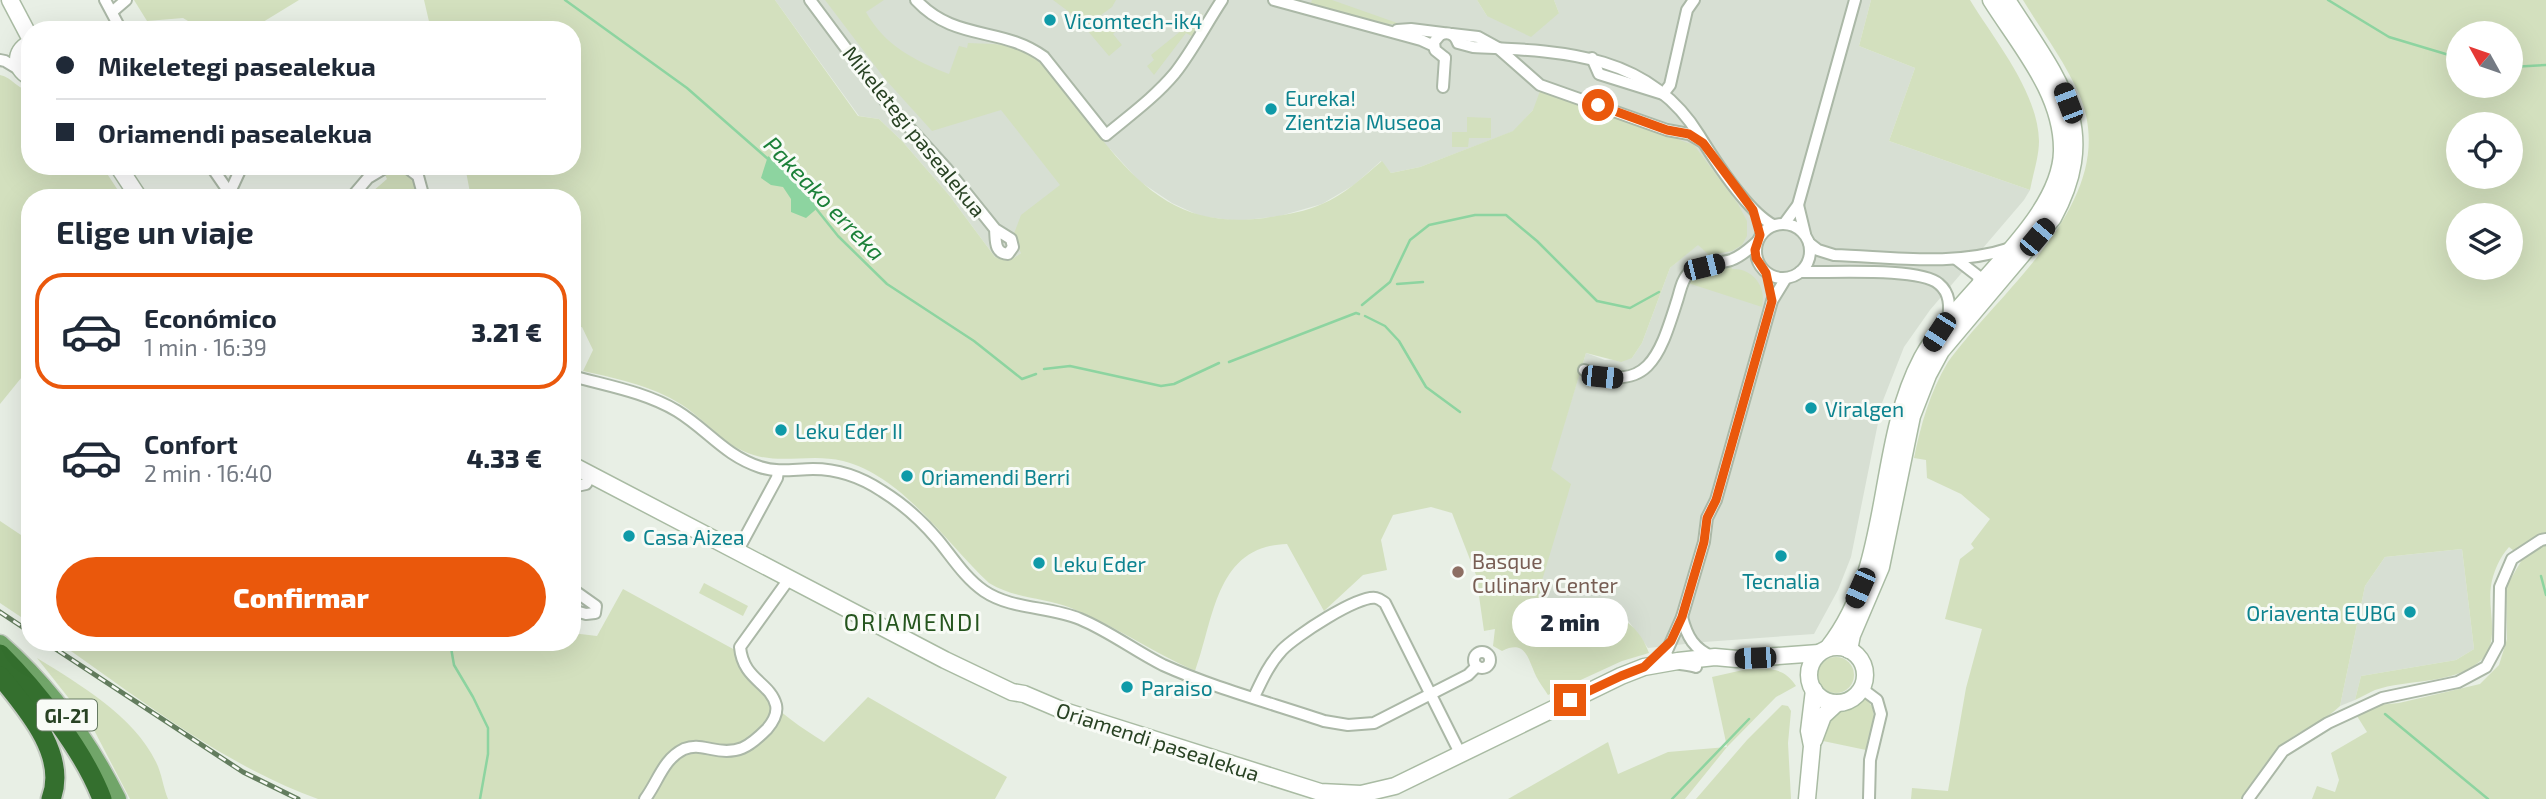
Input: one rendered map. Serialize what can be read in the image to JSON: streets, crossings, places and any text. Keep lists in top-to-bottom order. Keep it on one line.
{"streets":{"main road":["GI-21"],"street":["Mikeletegi pasealekua","Oriamendi pasealekua"]},"districts":["ORIAMENDI"],"water":["Pakeako erreka"],"places":["Vicomtech-ik4","Eureka! Zientzia Museoa","Viralgen","Leku Eder II","Oriamendi Berri","Casa Aizea","Tecnalia","Leku Eder","Basque Culinary Center","Oriaventa EUBG","Paraiso"],"north":"top left","page":{"banner":["Mikeletegi pasealekua","Oriamendi pasealekua"],"heading":"Elige un viaje","list":[{"name":"Económico","note":"1 min · 16:39","value":"3.21 €"},{"name":"Confort","note":"2 min · 16:40","value":"4.33 €"}],"buttons":"Confirmar","bubble":"2 min"}}
